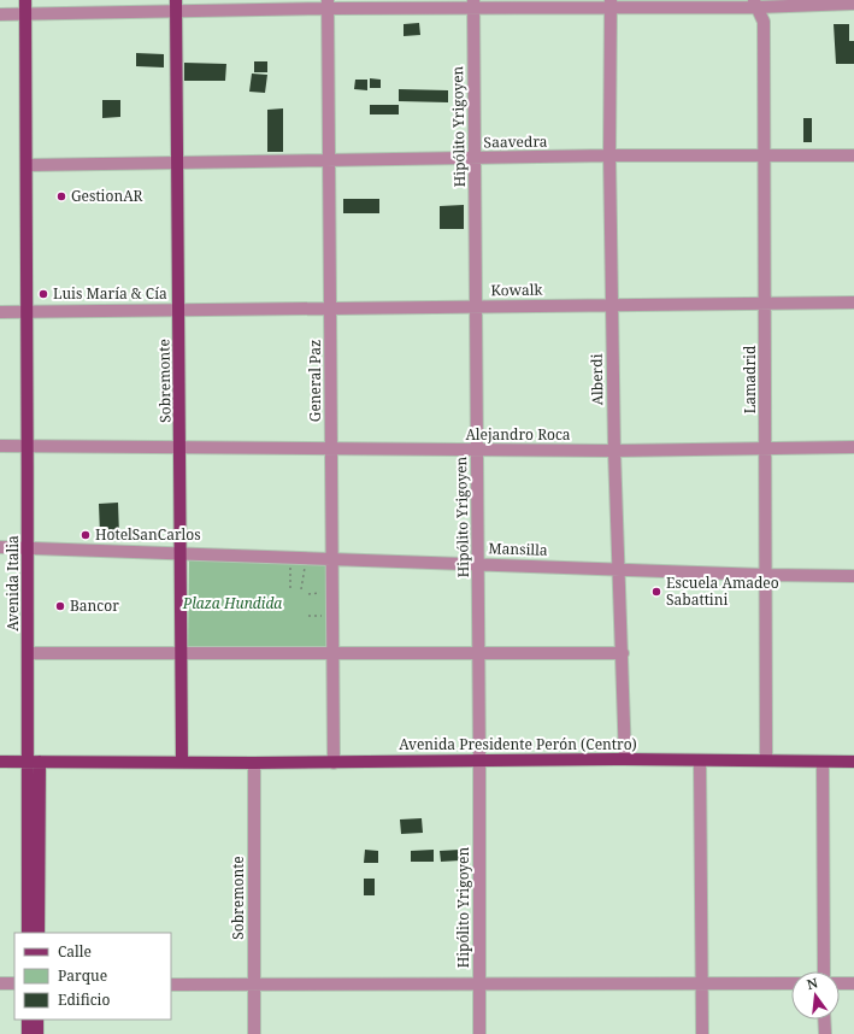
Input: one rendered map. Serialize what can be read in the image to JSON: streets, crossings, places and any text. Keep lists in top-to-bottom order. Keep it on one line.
{"streets":{"main road":["Sobremonte","Avenida Italia","Avenida Presidente Perón (Centro)"],"street":["Hipólito Yrigoyen","Saavedra","Kowalk","Alberdi","Lamadrid","General Paz","Alejandro Roca","Mansilla"]},"crossings":[["Hipólito Yrigoyen","Saavedra"],["Hipólito Yrigoyen","Kowalk"],["Hipólito Yrigoyen","Alejandro Roca"],["Hipólito Yrigoyen","Mansilla"],["Hipólito Yrigoyen","Avenida Presidente Perón (Centro)"],["Saavedra","Alberdi"],["Saavedra","Lamadrid"],["Saavedra","Sobremonte"],["Saavedra","General Paz"],["Saavedra","Avenida Italia"],["Kowalk","Alberdi"],["Kowalk","Lamadrid"],["Kowalk","Sobremonte"],["Kowalk","General Paz"],["Kowalk","Avenida Italia"],["Alberdi","Alejandro Roca"],["Alberdi","Mansilla"],["Alberdi","Avenida Presidente Perón (Centro)"],["Lamadrid","Alejandro Roca"],["Lamadrid","Mansilla"],["Lamadrid","Avenida Presidente Perón (Centro)"],["Sobremonte","Alejandro Roca"],["Sobremonte","Mansilla"],["Sobremonte","Avenida Presidente Perón (Centro)"],["General Paz","Alejandro Roca"],["General Paz","Mansilla"],["General Paz","Avenida Presidente Perón (Centro)"],["Alejandro Roca","Avenida Italia"],["Mansilla","Avenida Italia"],["Avenida Italia","Avenida Presidente Perón (Centro)"]],"parks":["Plaza Hundida"],"places":["GestionAR","Luis María & Cía","HotelSanCarlos","Escuela Amadeo Sabattini","Bancor"],"legend":["Calle","Parque","Edificio"],"north":"top"}
